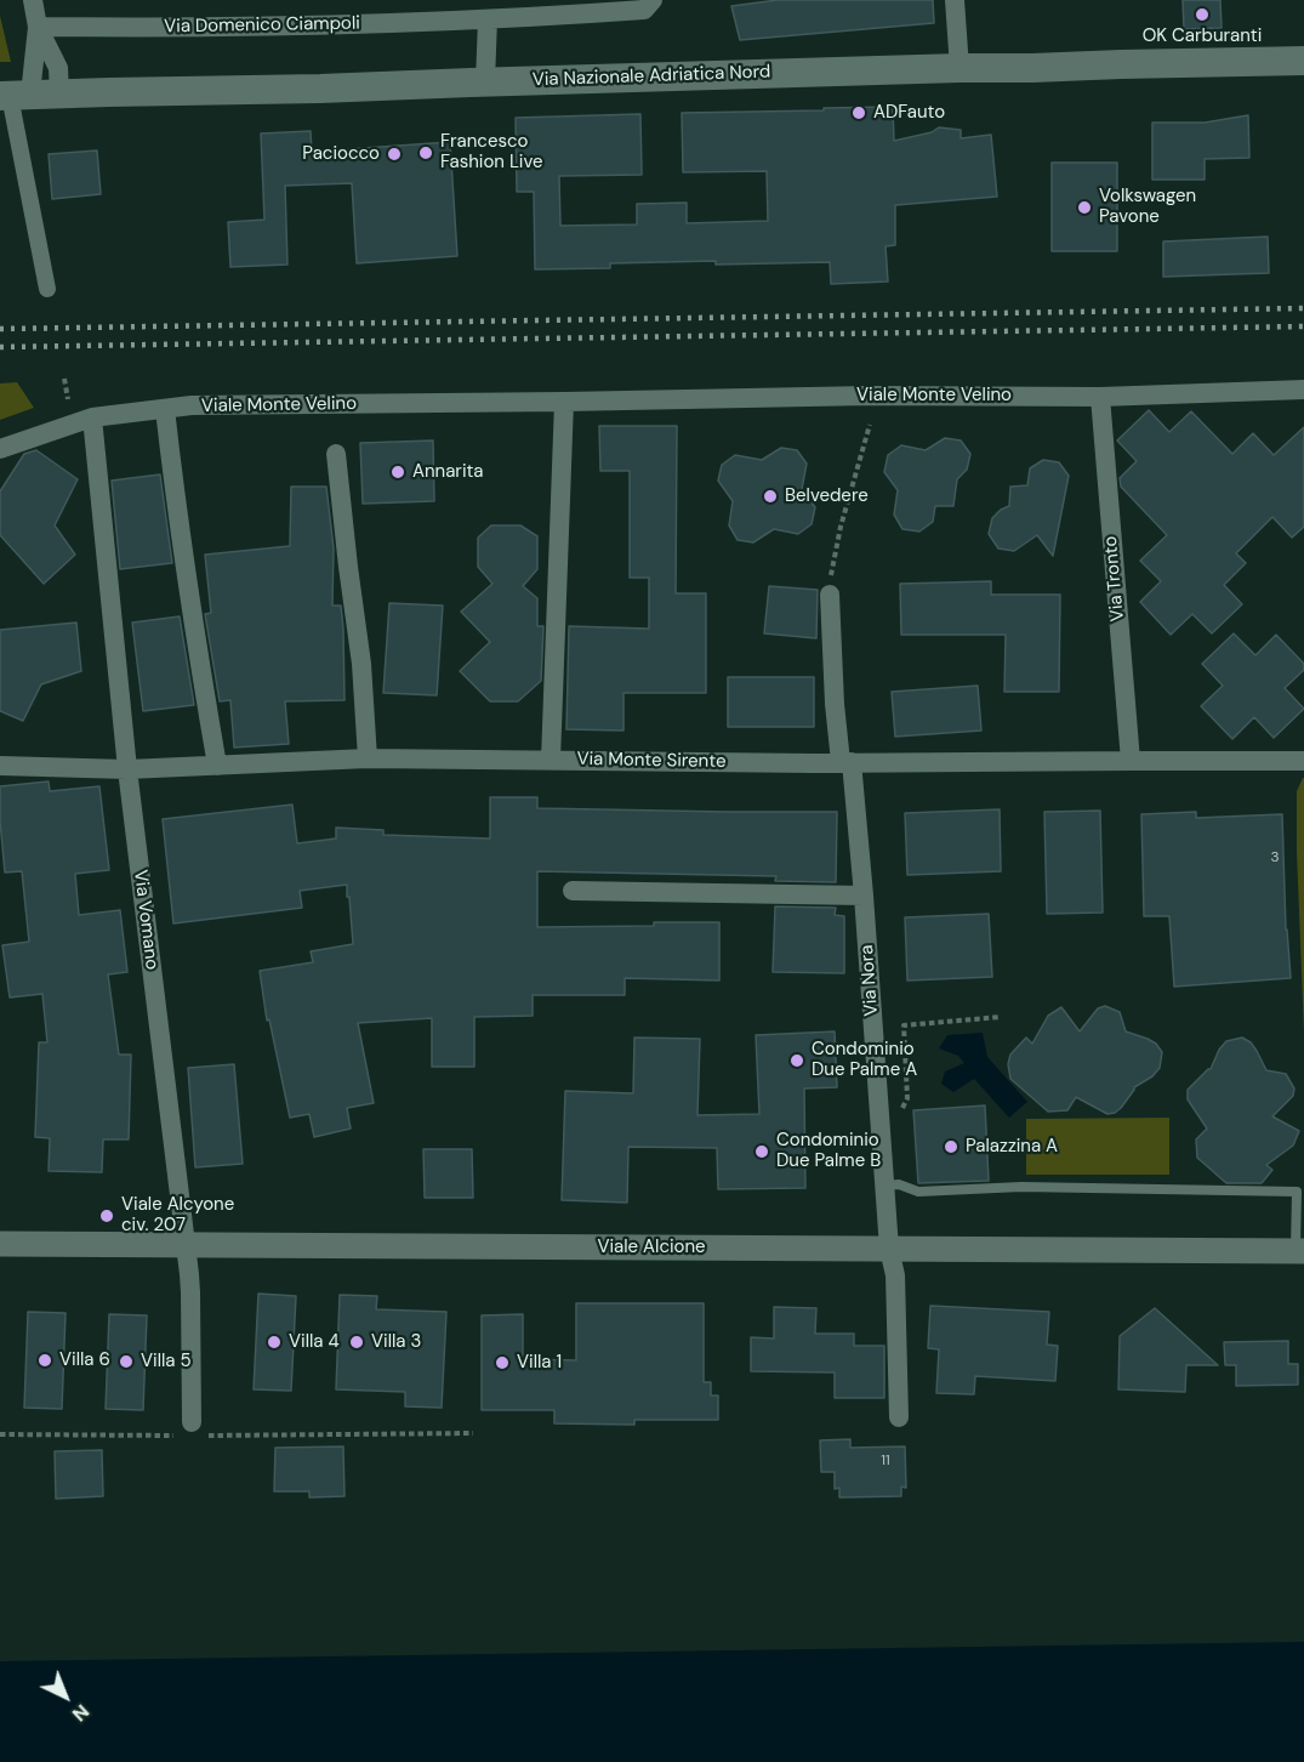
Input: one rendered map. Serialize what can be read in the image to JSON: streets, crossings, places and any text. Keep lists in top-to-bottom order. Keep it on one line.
{"streets":{"main road":["Via Nazionale Adriatica Nord"],"street":["Via Domenico Ciampoli","Viale Monte Velino","Via Tronto","Via Monte Sirente","Via Vomano","Via Nora","Viale Alcione"]},"crossings":[["Viale Monte Velino","Via Tronto"],["Viale Monte Velino","Via Vomano"],["Via Tronto","Via Monte Sirente"],["Via Monte Sirente","Via Vomano"],["Via Monte Sirente","Via Nora"],["Via Vomano","Viale Alcione"],["Via Nora","Viale Alcione"]],"places":["OK Carburanti","ADFauto","Francesco Fashion Live","Paciocco","Volkswagen Pavone","Annarita","Belvedere","Condominio Due Palme A","Palazzina A","Condominio Due Palme B","Viale Alcyone civ. 207","Villa 4","Villa 3","Villa 6","Villa 5","Villa 1"],"house_numbers":["3","11"],"north":"bottom right"}
